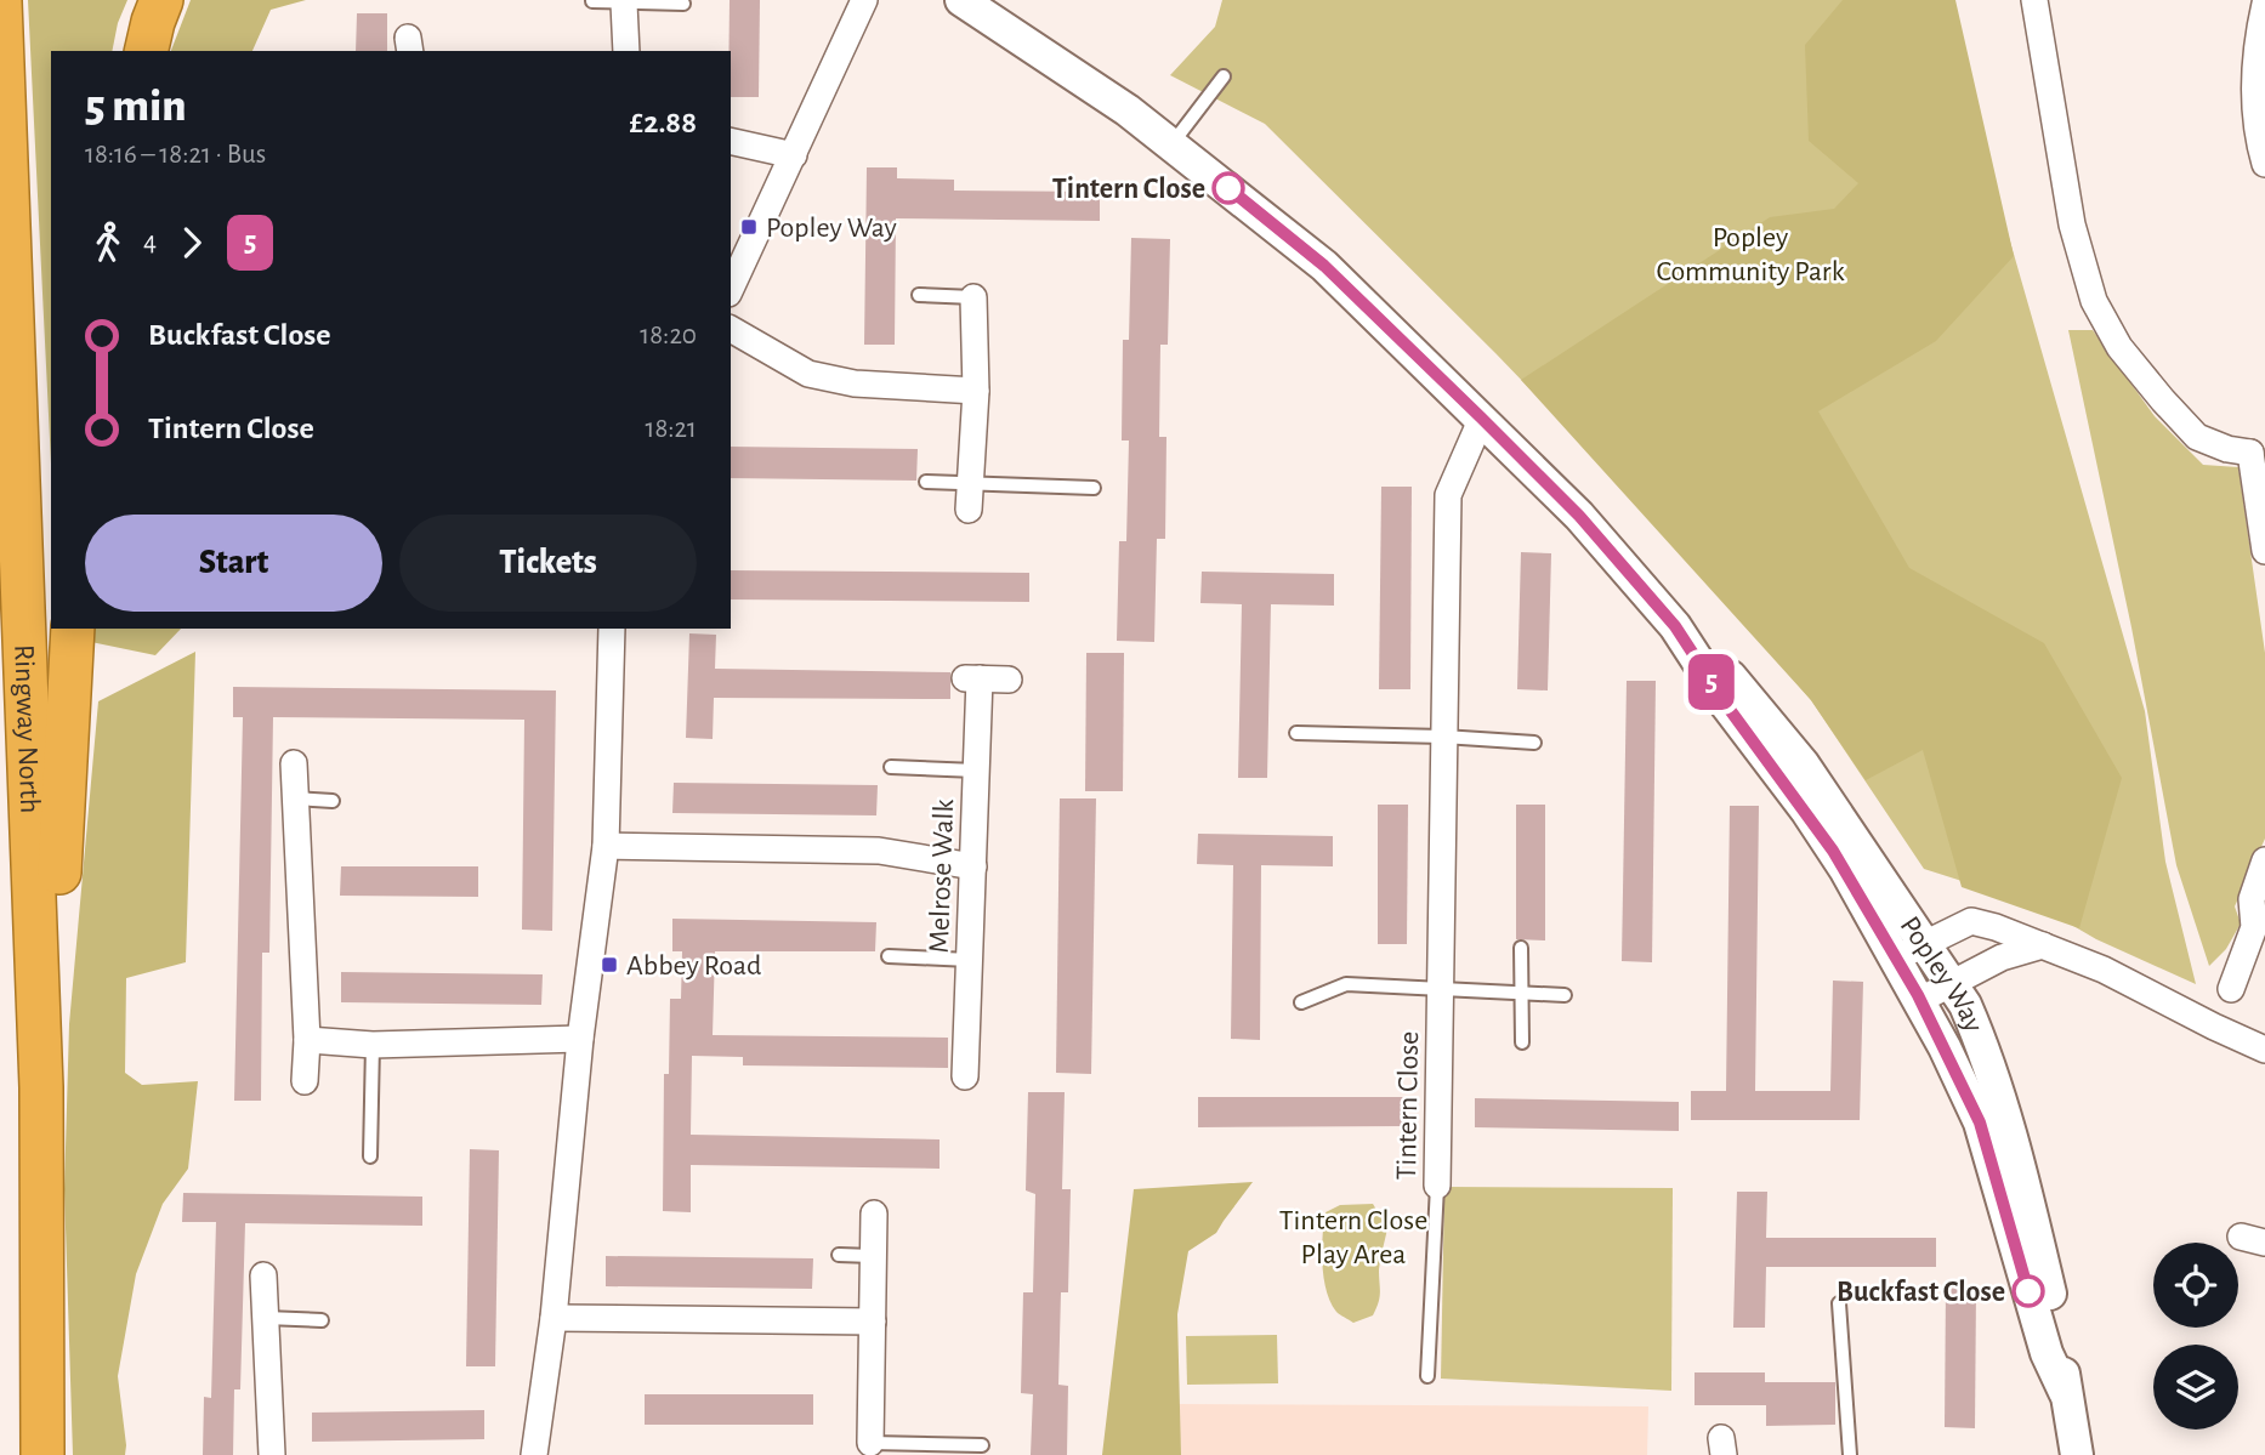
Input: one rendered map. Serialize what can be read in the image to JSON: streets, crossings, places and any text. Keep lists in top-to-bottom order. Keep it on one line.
{"streets":{"highway":["Ringway North"],"street":["Melrose Walk","Popley Way","Tintern Close"]},"crossings":[["Popley Way","Tintern Close"]],"parks":["Popley Community Park","Tintern Close Play Area"],"places":{"other":["Tintern Close","Buckfast Close"],"transit":["Popley Way","Abbey Road"]},"lines":["bus line 5"],"page":{"on_map":"5","heading":["5 min","18:16 – 18:21 · Bus","£2.88"],"legs":["4","5"],"list":[{"name":"Buckfast Close","value":"18:20"},{"name":"Tintern Close","value":"18:21"}],"buttons":["Start","Tickets"]}}
